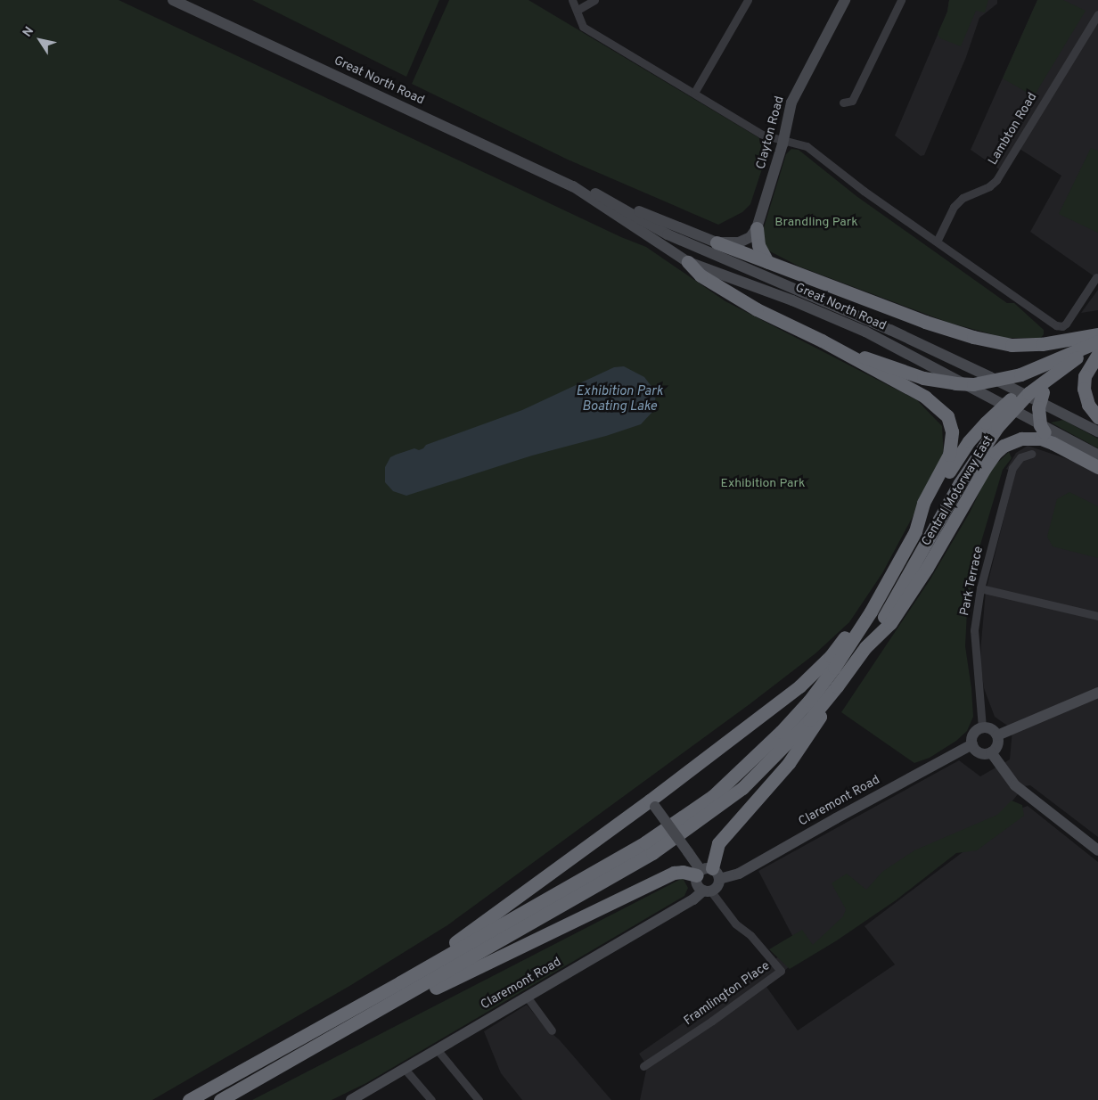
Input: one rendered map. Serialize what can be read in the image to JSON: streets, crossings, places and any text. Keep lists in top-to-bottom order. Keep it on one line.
{"streets":{"highway":["Central Motorway East"],"main road":["Great North Road","Clayton Road","Claremont Road"],"street":["Lambton Road","Park Terrace","Framlington Place"]},"crossings":[["Park Terrace","Claremont Road"],["Claremont Road","Framlington Place"]],"water":["Exhibition Park Boating Lake"],"parks":["Brandling Park","Exhibition Park"],"north":"top left"}
